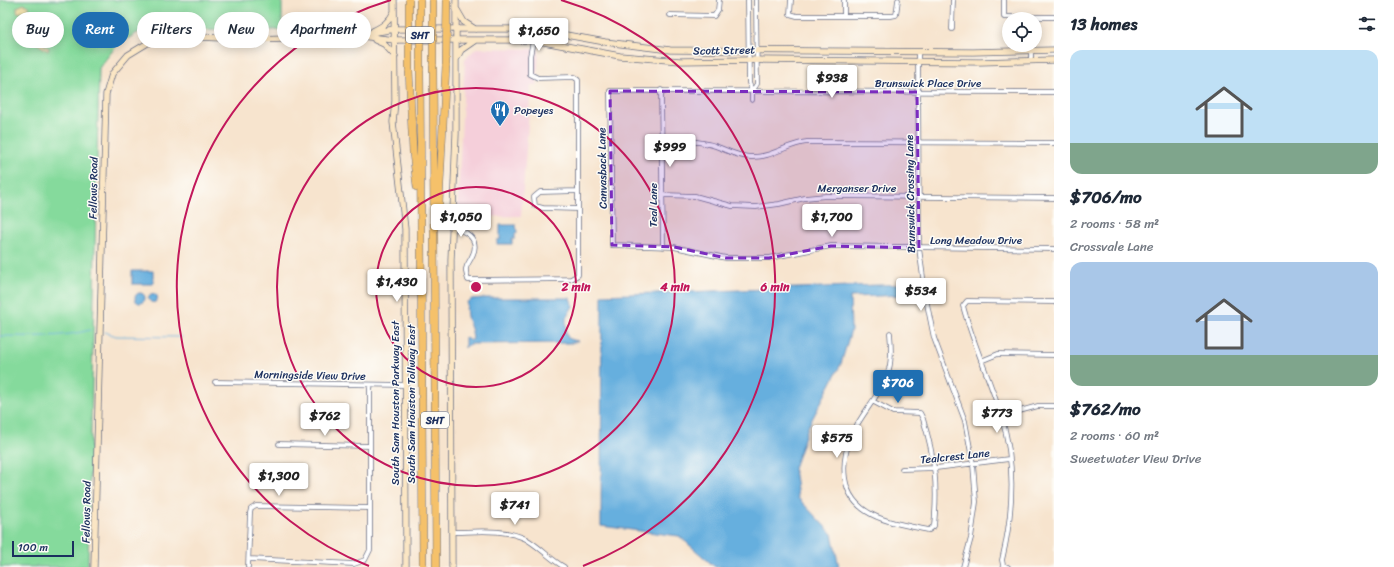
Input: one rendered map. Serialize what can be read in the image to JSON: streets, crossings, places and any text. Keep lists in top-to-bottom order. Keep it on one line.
{"streets":{"highway":["SHT","South Sam Houston Tollway East"],"main road":["Scott Street","Fellows Road","South Sam Houston Parkway East"],"street":["Brunswick Place Drive","Canvasback Lane","Merganser Drive","Brunswick Crossing Lane","Teal Lane","Long Meadow Drive","Morningside View Drive","Tealcrest Lane"]},"crossings":[["Scott Street","Fellows Road"],["Scott Street","Brunswick Crossing Lane"],["Scott Street","South Sam Houston Parkway East"],["Brunswick Place Drive","Canvasback Lane"],["Brunswick Place Drive","Brunswick Crossing Lane"],["Brunswick Place Drive","Teal Lane"],["Canvasback Lane","Long Meadow Drive"],["Fellows Road","South Sam Houston Parkway East"],["Merganser Drive","Brunswick Crossing Lane"],["Merganser Drive","Teal Lane"],["Brunswick Crossing Lane","Long Meadow Drive"],["Brunswick Crossing Lane","Tealcrest Lane"],["Teal Lane","Long Meadow Drive"],["Morningside View Drive","South Sam Houston Parkway East"]],"places":{"restaurant":["Popeyes"]},"scale_bar":"100 m","page":{"heading":"13 homes","chip":["Buy","Rent","Filters","New","Apartment"],"price":["$1,650","$938","$999","$1,050","$1,700","$1,430","$534","$706","$773","$762","$575","$1,300","$741"],"list":[{"name":"$706/mo","note":"2 rooms · 58 m² · Crossvale Lane"},{"name":"$762/mo","note":"2 rooms · 60 m² · Sweetwater View Drive"}],"scale":"100 m"},"rings":["2 min","4 min","6 min"]}
